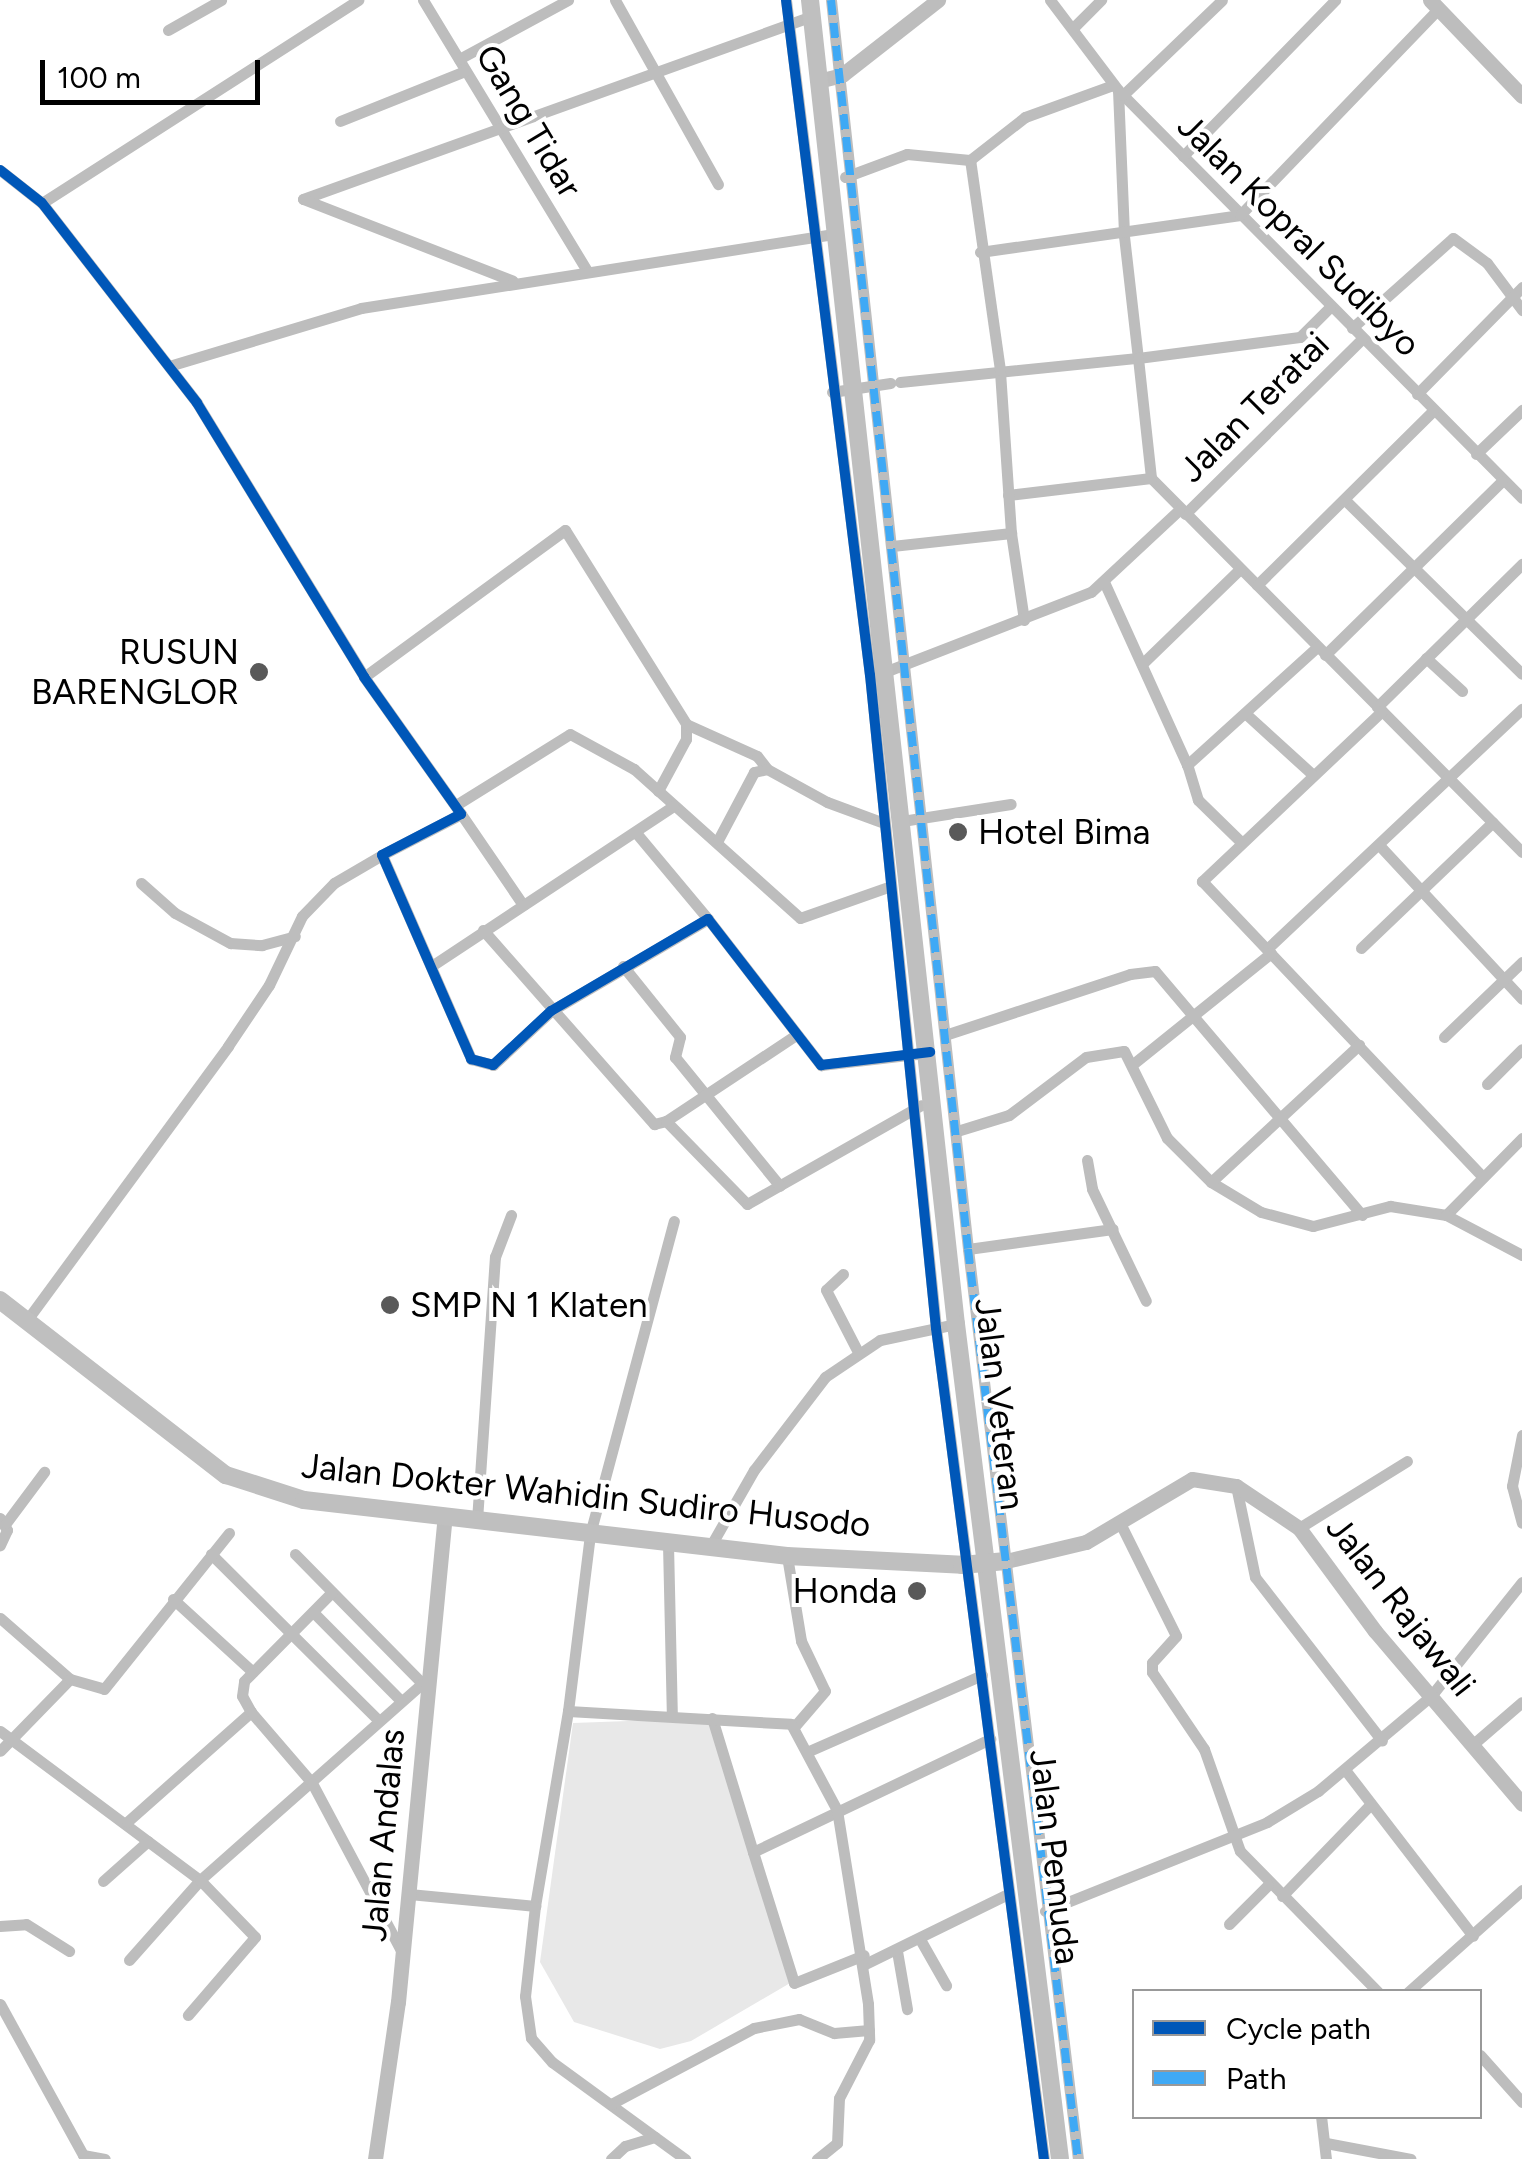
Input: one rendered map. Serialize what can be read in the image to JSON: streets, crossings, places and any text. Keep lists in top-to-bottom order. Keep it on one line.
{"streets":{"main road":["Jalan Veteran","Jalan Dokter Wahidin Sudiro Husodo","Jalan Pemuda"],"street":["Gang Tidar","Jalan Kopral Sudibyo","Jalan Teratai","Jalan Rajawali","Jalan Andalas"]},"crossings":[["Jalan Kopral Sudibyo","Jalan Teratai"],["Jalan Veteran","Jalan Dokter Wahidin Sudiro Husodo"],["Jalan Veteran","Jalan Rajawali"],["Jalan Veteran","Jalan Pemuda"],["Jalan Dokter Wahidin Sudiro Husodo","Jalan Rajawali"],["Jalan Dokter Wahidin Sudiro Husodo","Jalan Andalas"],["Jalan Dokter Wahidin Sudiro Husodo","Jalan Pemuda"],["Jalan Rajawali","Jalan Pemuda"]],"places":["RUSUN BARENGLOR","Hotel Bima","SMP N 1 Klaten","Honda"],"legend":["Cycle path","Path"],"scale_bar":"100 m"}
